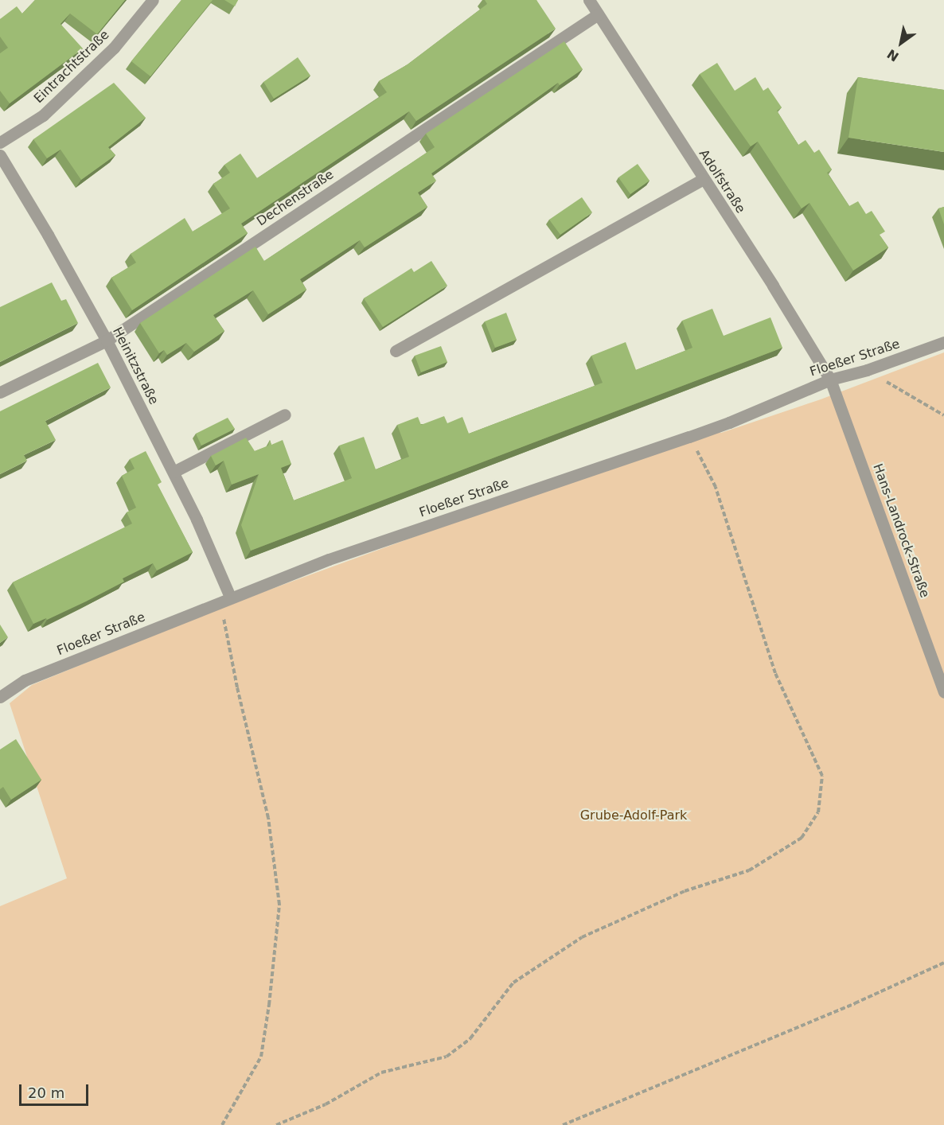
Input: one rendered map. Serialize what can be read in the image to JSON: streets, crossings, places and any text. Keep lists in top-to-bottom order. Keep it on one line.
{"streets":{"street":["Eintrachtstraße","Adolfstraße","Dechenstraße","Floeßer Straße","Heinitzstraße","Hans-Landrock-Straße"]},"crossings":[["Adolfstraße","Dechenstraße"],["Adolfstraße","Floeßer Straße"],["Adolfstraße","Hans-Landrock-Straße"],["Dechenstraße","Heinitzstraße"],["Floeßer Straße","Heinitzstraße"],["Floeßer Straße","Hans-Landrock-Straße"]],"parks":["Grube-Adolf-Park"],"scale_bar":"20 m","north":"bottom left"}
